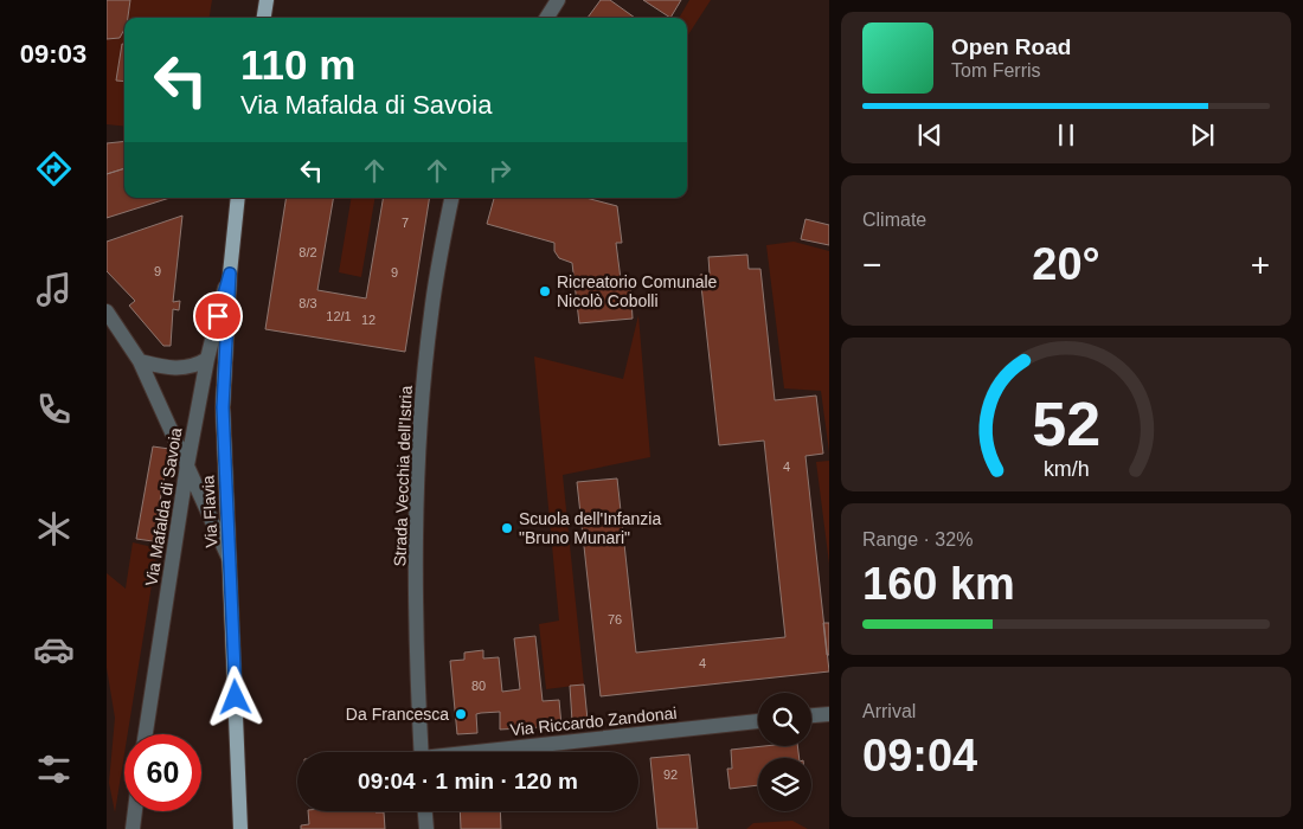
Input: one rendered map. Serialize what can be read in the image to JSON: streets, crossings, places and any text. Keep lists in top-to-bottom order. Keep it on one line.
{"streets":{"main road":["Via Flavia"],"street":["Strada Vecchia dell'Istria","Via Mafalda di Savoia","Via Riccardo Zandonai"]},"crossings":[["Via Mafalda di Savoia","Via Flavia"]],"places":["Ricreatorio Comunale Nicolò Cobolli","Scuola dell'Infanzia \"Bruno Munari\"","Da Francesca"],"house_numbers":["7","8/2","9","9","8/3","12/1","12","4","76","4","80","92"],"page":{"tabs":"09:03","turn":["110 m","Via Mafalda di Savoia"],"song":["Open Road","Tom Ferris"],"tile":["Climate",["Range · 32%","160 km"],["Arrival","09:04"]],"heat":["−","20°","+"],"limit":"60","trip":"09:04 · 1 min · 120 m","gauge":["52","km/h"]}}
